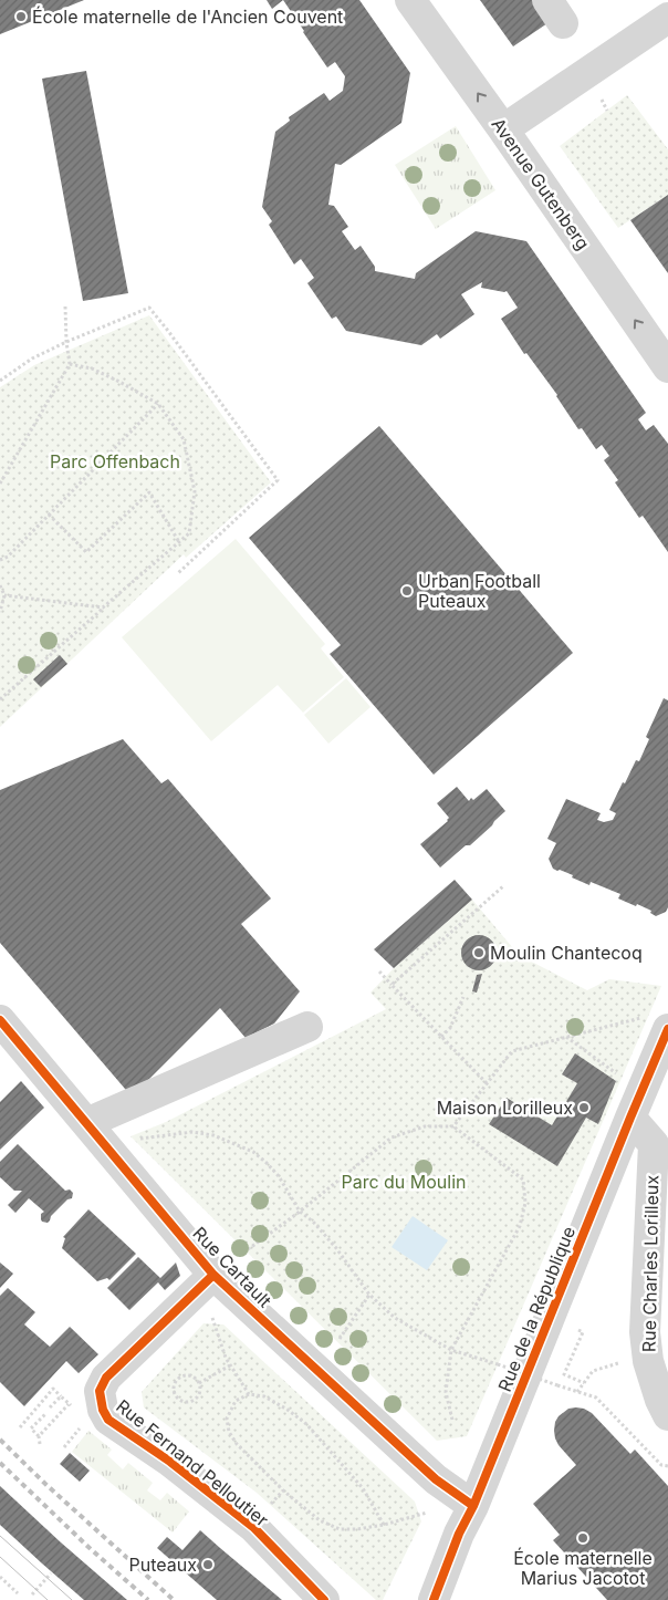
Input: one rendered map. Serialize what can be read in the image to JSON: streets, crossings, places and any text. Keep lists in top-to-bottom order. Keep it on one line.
{"streets":{"street":["Avenue Gutenberg","Rue Charles Lorilleux","Rue Cartault","Rue de la République","Rue Fernand Pelloutier"]},"crossings":[["Rue Charles Lorilleux","Rue de la République"],["Rue Cartault","Rue de la République"],["Rue Cartault","Rue Fernand Pelloutier"]],"one_way":["Avenue Gutenberg"],"parks":["Parc Offenbach","Parc du Moulin"],"places":["École maternelle de l'Ancien Couvent","Urban Football Puteaux","Moulin Chantecoq","Maison Lorilleux","École maternelle Marius Jacotot","Puteaux"]}
